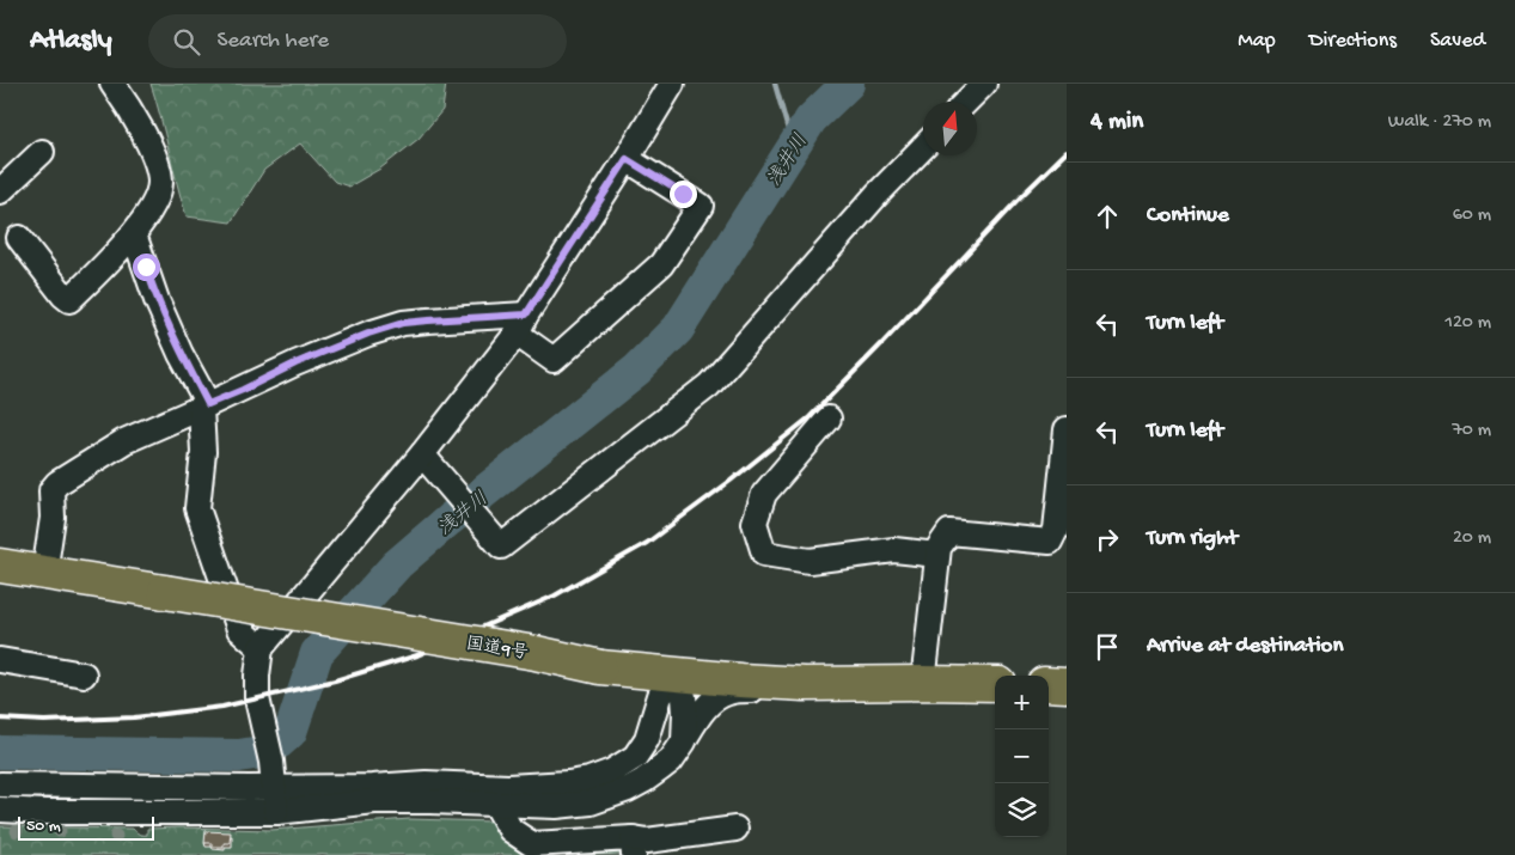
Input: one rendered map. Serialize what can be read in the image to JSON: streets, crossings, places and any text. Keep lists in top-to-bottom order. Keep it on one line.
{"streets":{"highway":["国道9号"]},"water":["浅井川"],"scale_bar":"50 m","north":"top","page":{"header":"Atlasly","search":"Search here","nav":["Map","Directions","Saved"],"heading":["4 min","Walk · 270 m"],"list":[["Continue","60 m"],["Turn left","120 m"],["Turn left","70 m"],["Turn right","20 m"],"Arrive at destination"],"map_buttons":["+","−"],"scale":"50 m"}}
